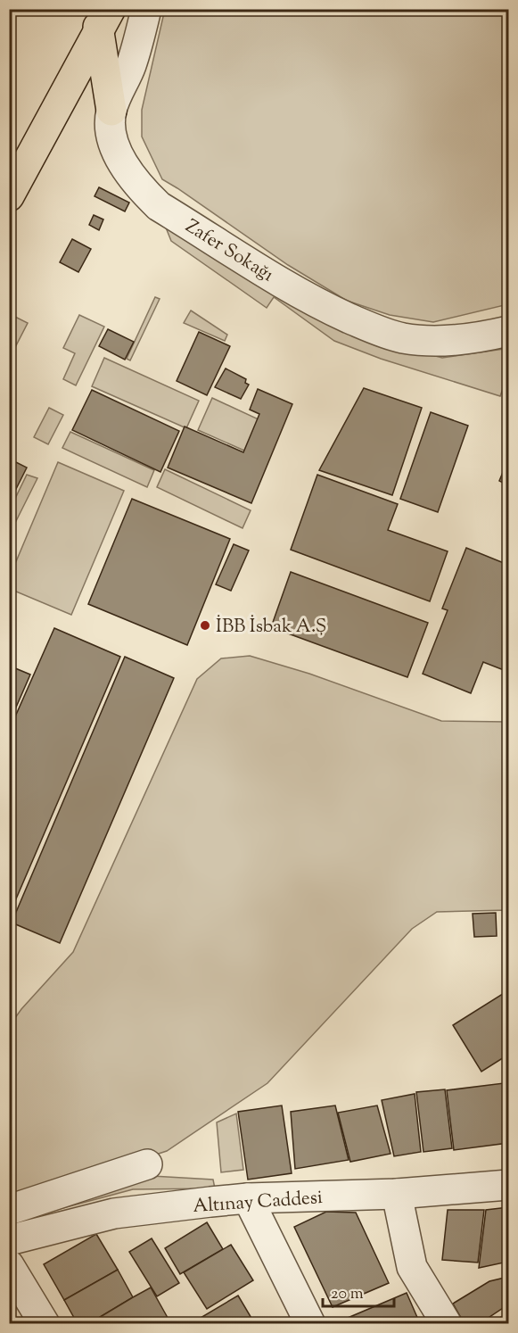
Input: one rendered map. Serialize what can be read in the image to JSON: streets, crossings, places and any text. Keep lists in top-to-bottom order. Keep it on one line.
{"streets":{"street":["Zafer Sokağı","Altınay Caddesi"]},"places":["İBB İsbak A.Ş"],"scale_bar":"20 m"}
